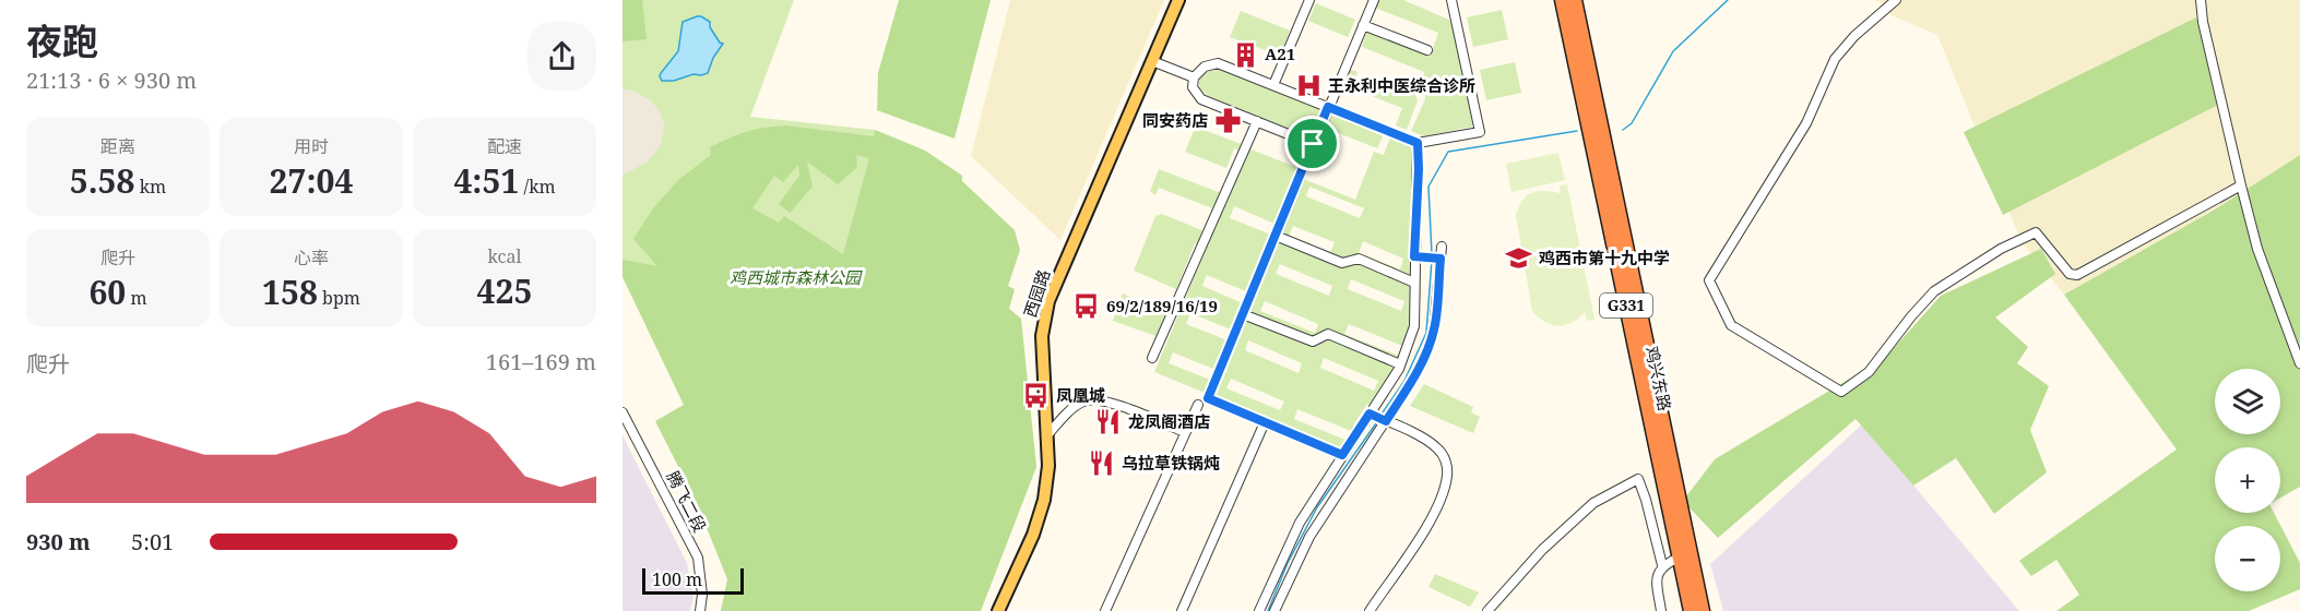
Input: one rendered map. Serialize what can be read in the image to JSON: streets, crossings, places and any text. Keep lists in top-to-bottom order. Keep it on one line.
{"streets":{"highway":["G331","鸡兴东路"],"main road":["西园路"],"street":["腾飞二段"]},"parks":["鸡西城市森林公园"],"places":{"building":["A21"],"hospital":["王永利中医综合诊所"],"pharmacy":["同安药店"],"school or university":["鸡西市第十九中学"],"bus stop":["69/2/189/16/19","凤凰城"],"restaurant":["龙凤阁酒店","乌拉草铁锅炖"]},"scale_bar":"100 m","page":{"heading":["夜跑","21:13 · 6 × 930 m"],"stats":[["距离","5.58 km"],["用时","27:04"],["配速","4:51 /km"],["爬升","60 m"],["心率","158 bpm"],["kcal","425"]],"chart":["爬升","161–169 m"],"map_buttons":["+","−"],"list":[{"name":"930 m","note":"5:01"}],"scale":"100 m"}}
